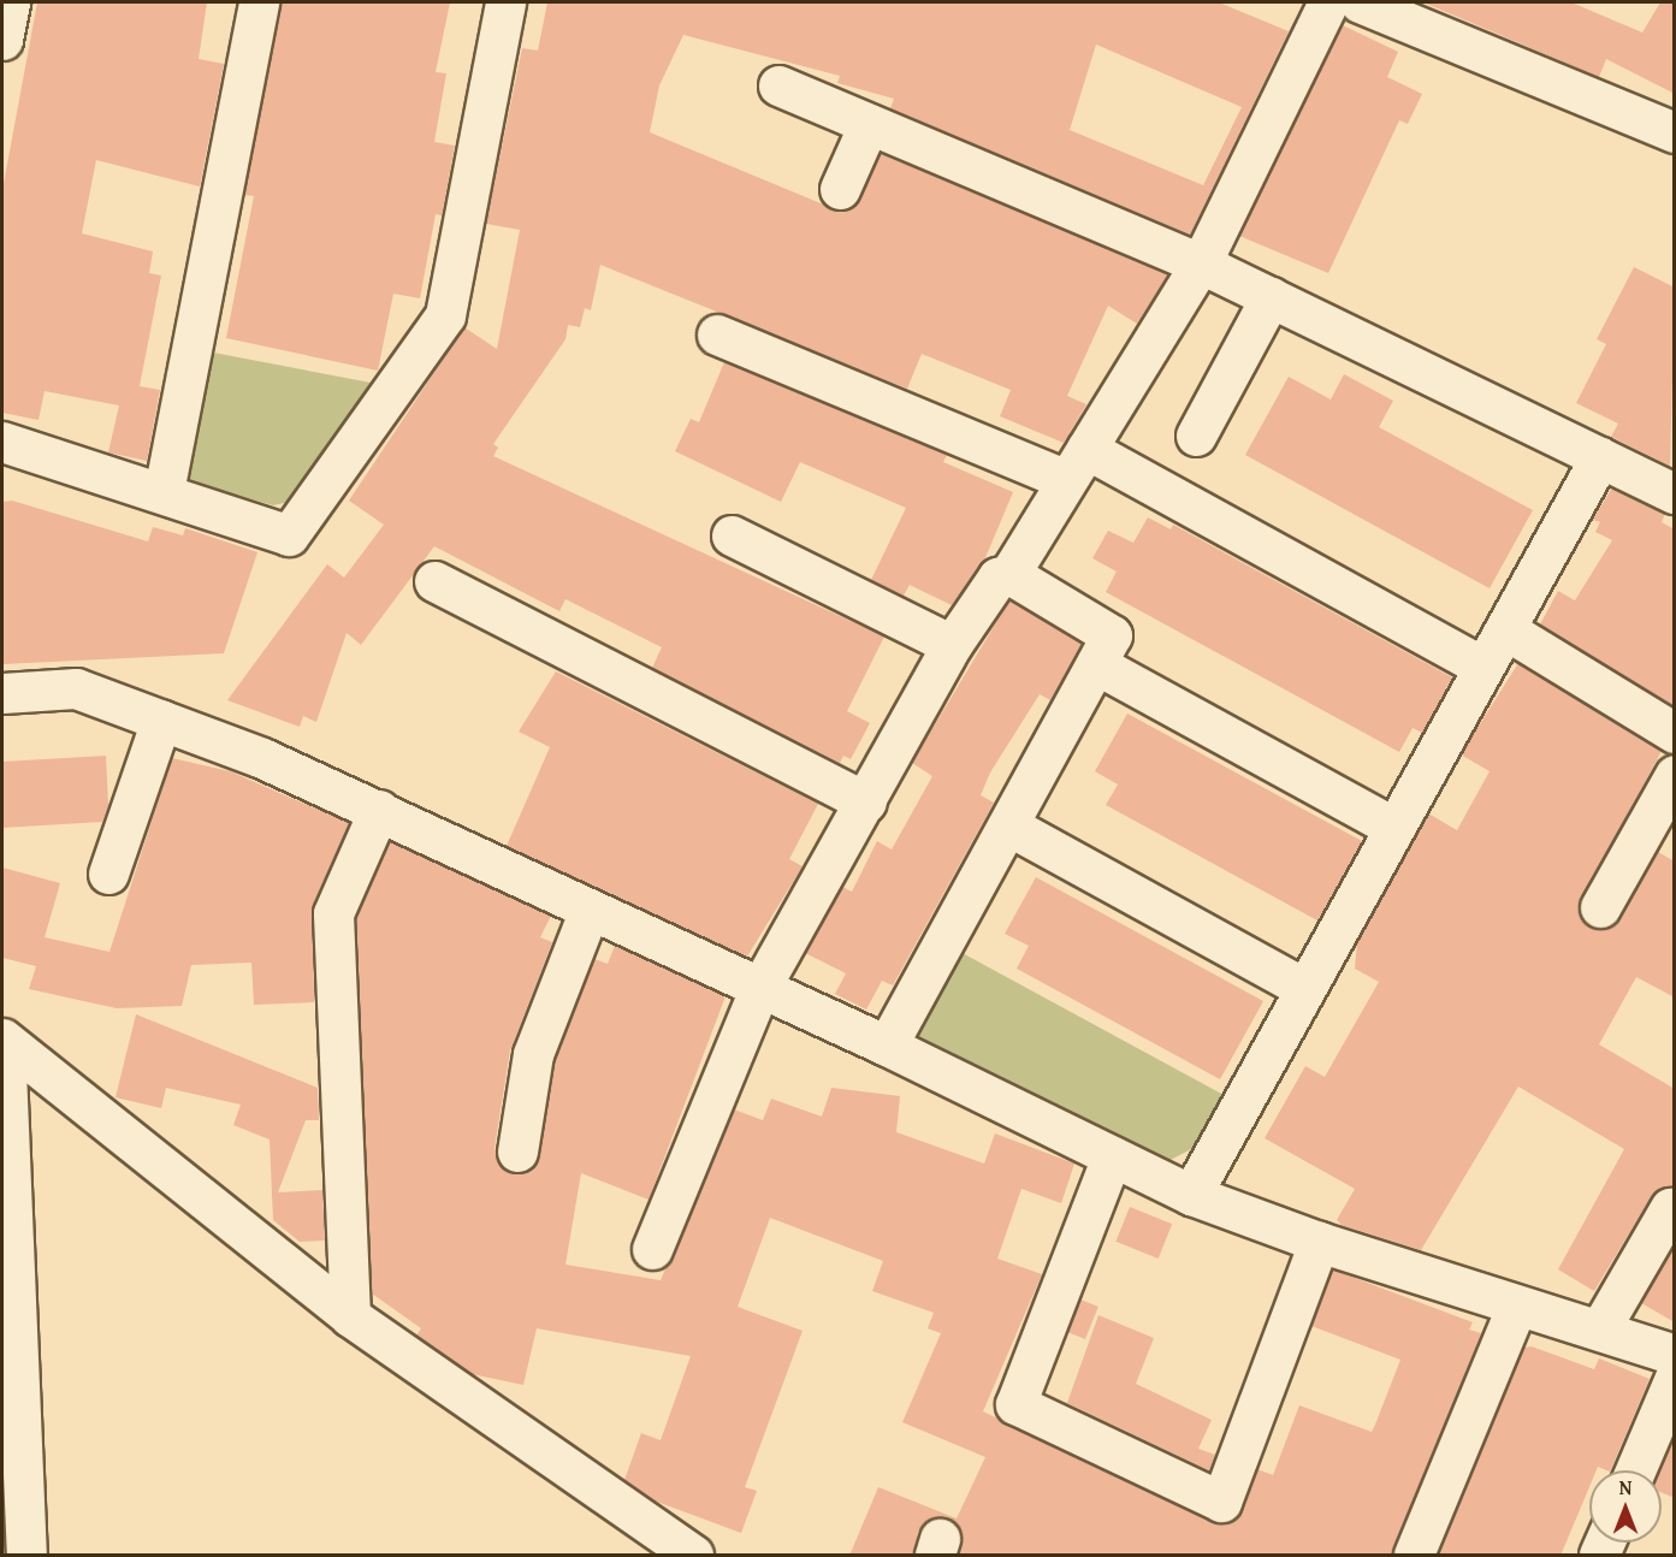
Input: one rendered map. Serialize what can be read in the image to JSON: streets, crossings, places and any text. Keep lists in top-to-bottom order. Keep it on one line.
{"north":"top"}
